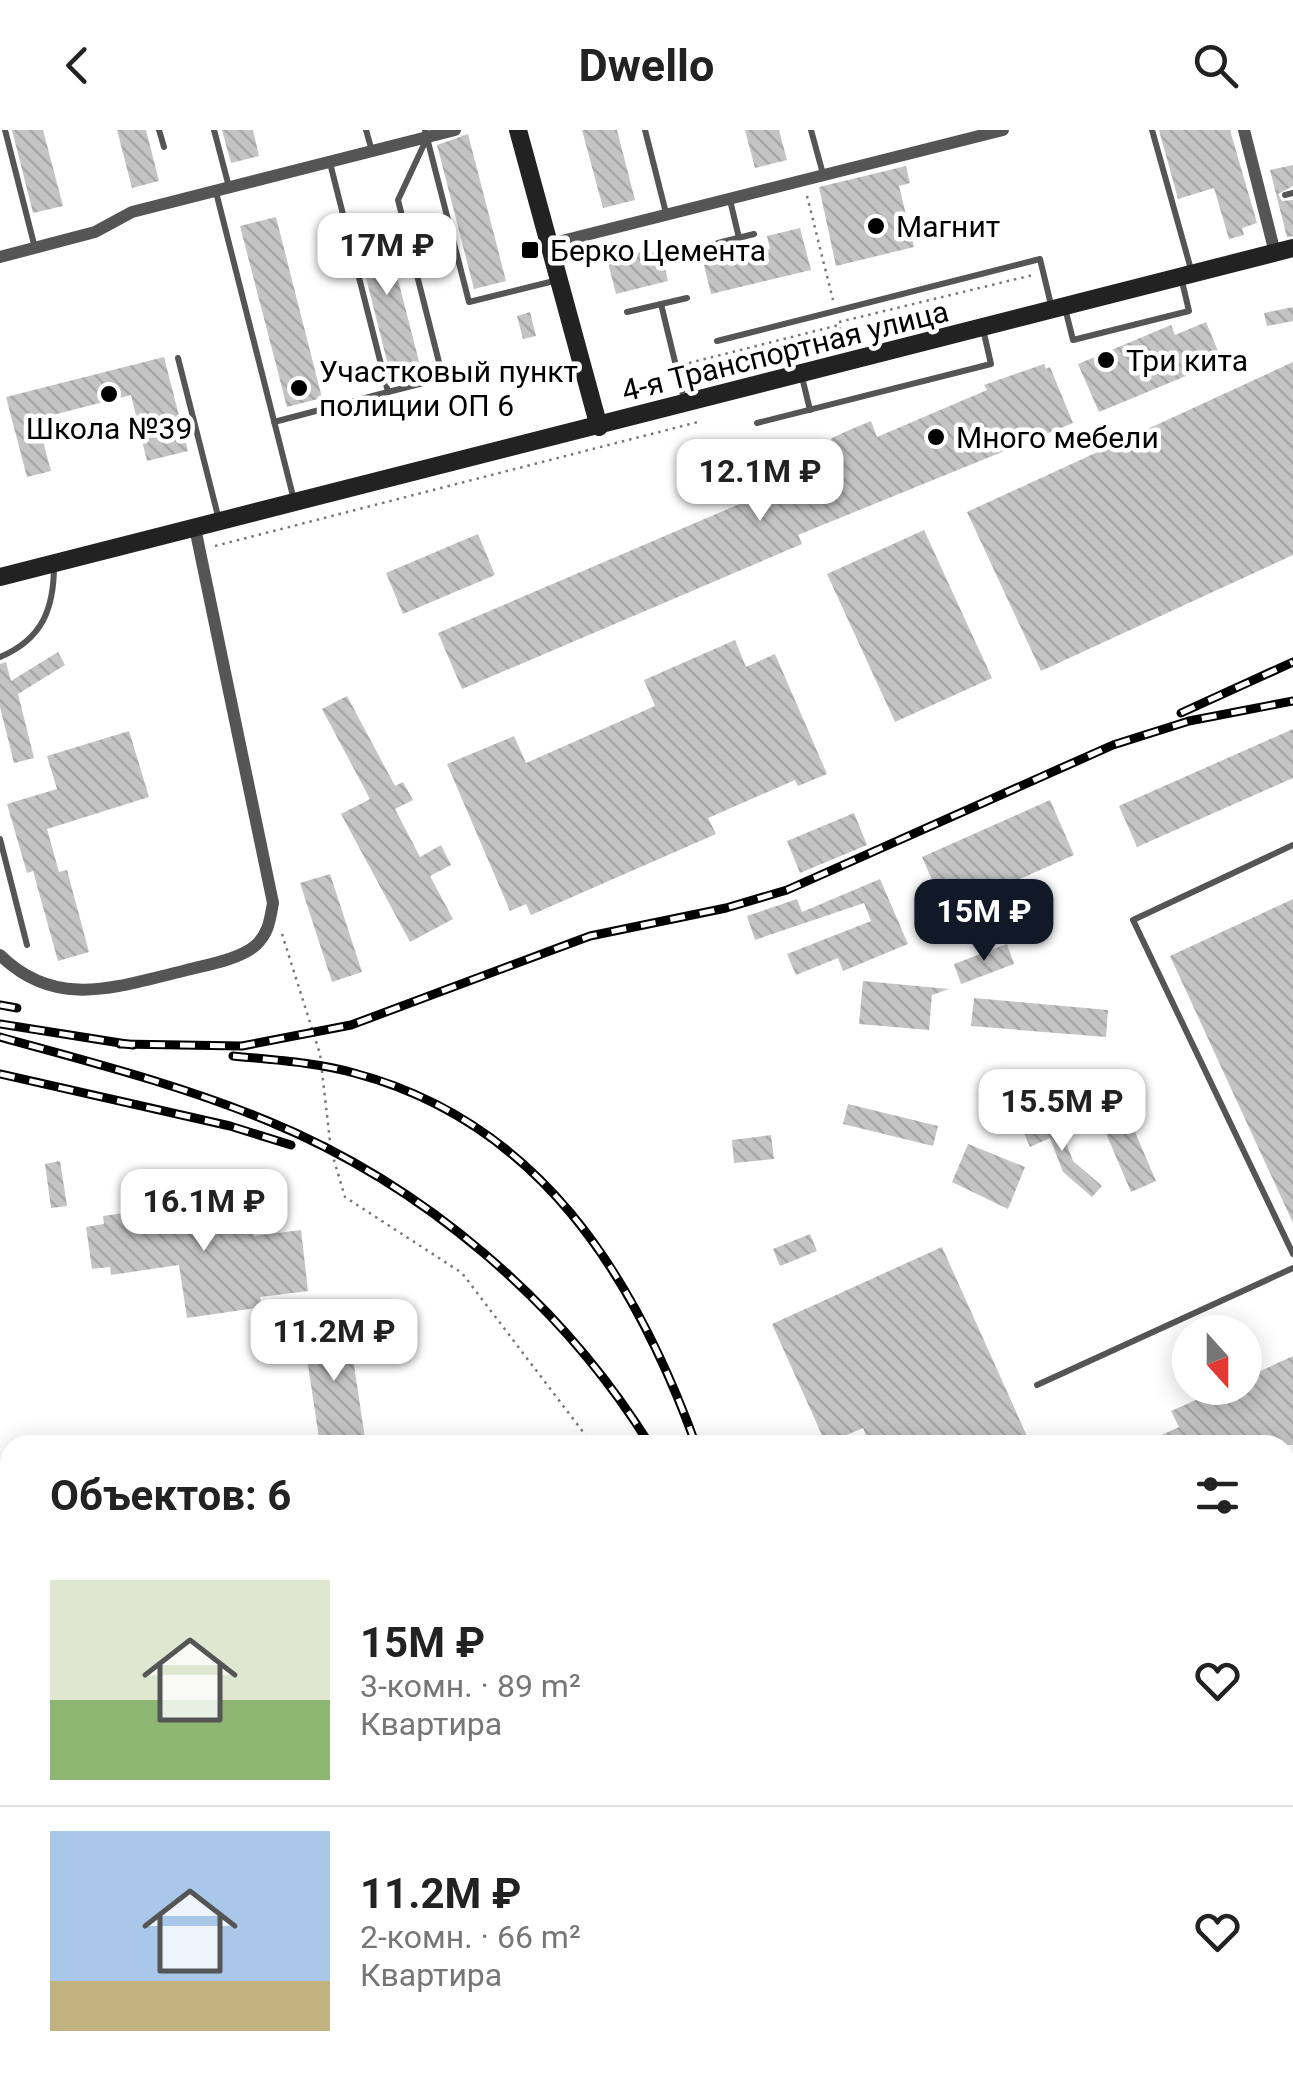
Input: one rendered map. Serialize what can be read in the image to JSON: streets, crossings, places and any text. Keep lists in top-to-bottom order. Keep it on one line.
{"streets":{"main road":["4-я Транспортная улица"]},"places":{"other":["Магнит","Три кита","Участковый пункт полиции ОП 6","Школа №39","Много мебели"],"transit":["Берко Цемента"]},"north":"bottom","page":{"header":"Dwello","price":["17M ₽","12.1M ₽","15M ₽","15.5M ₽","16.1M ₽","11.2M ₽"],"heading":"Объектов: 6","list":[{"name":"15M ₽","note":"3-комн. · 89 m² · Квартира"},{"name":"11.2M ₽","note":"2-комн. · 66 m² · Квартира"}]}}
